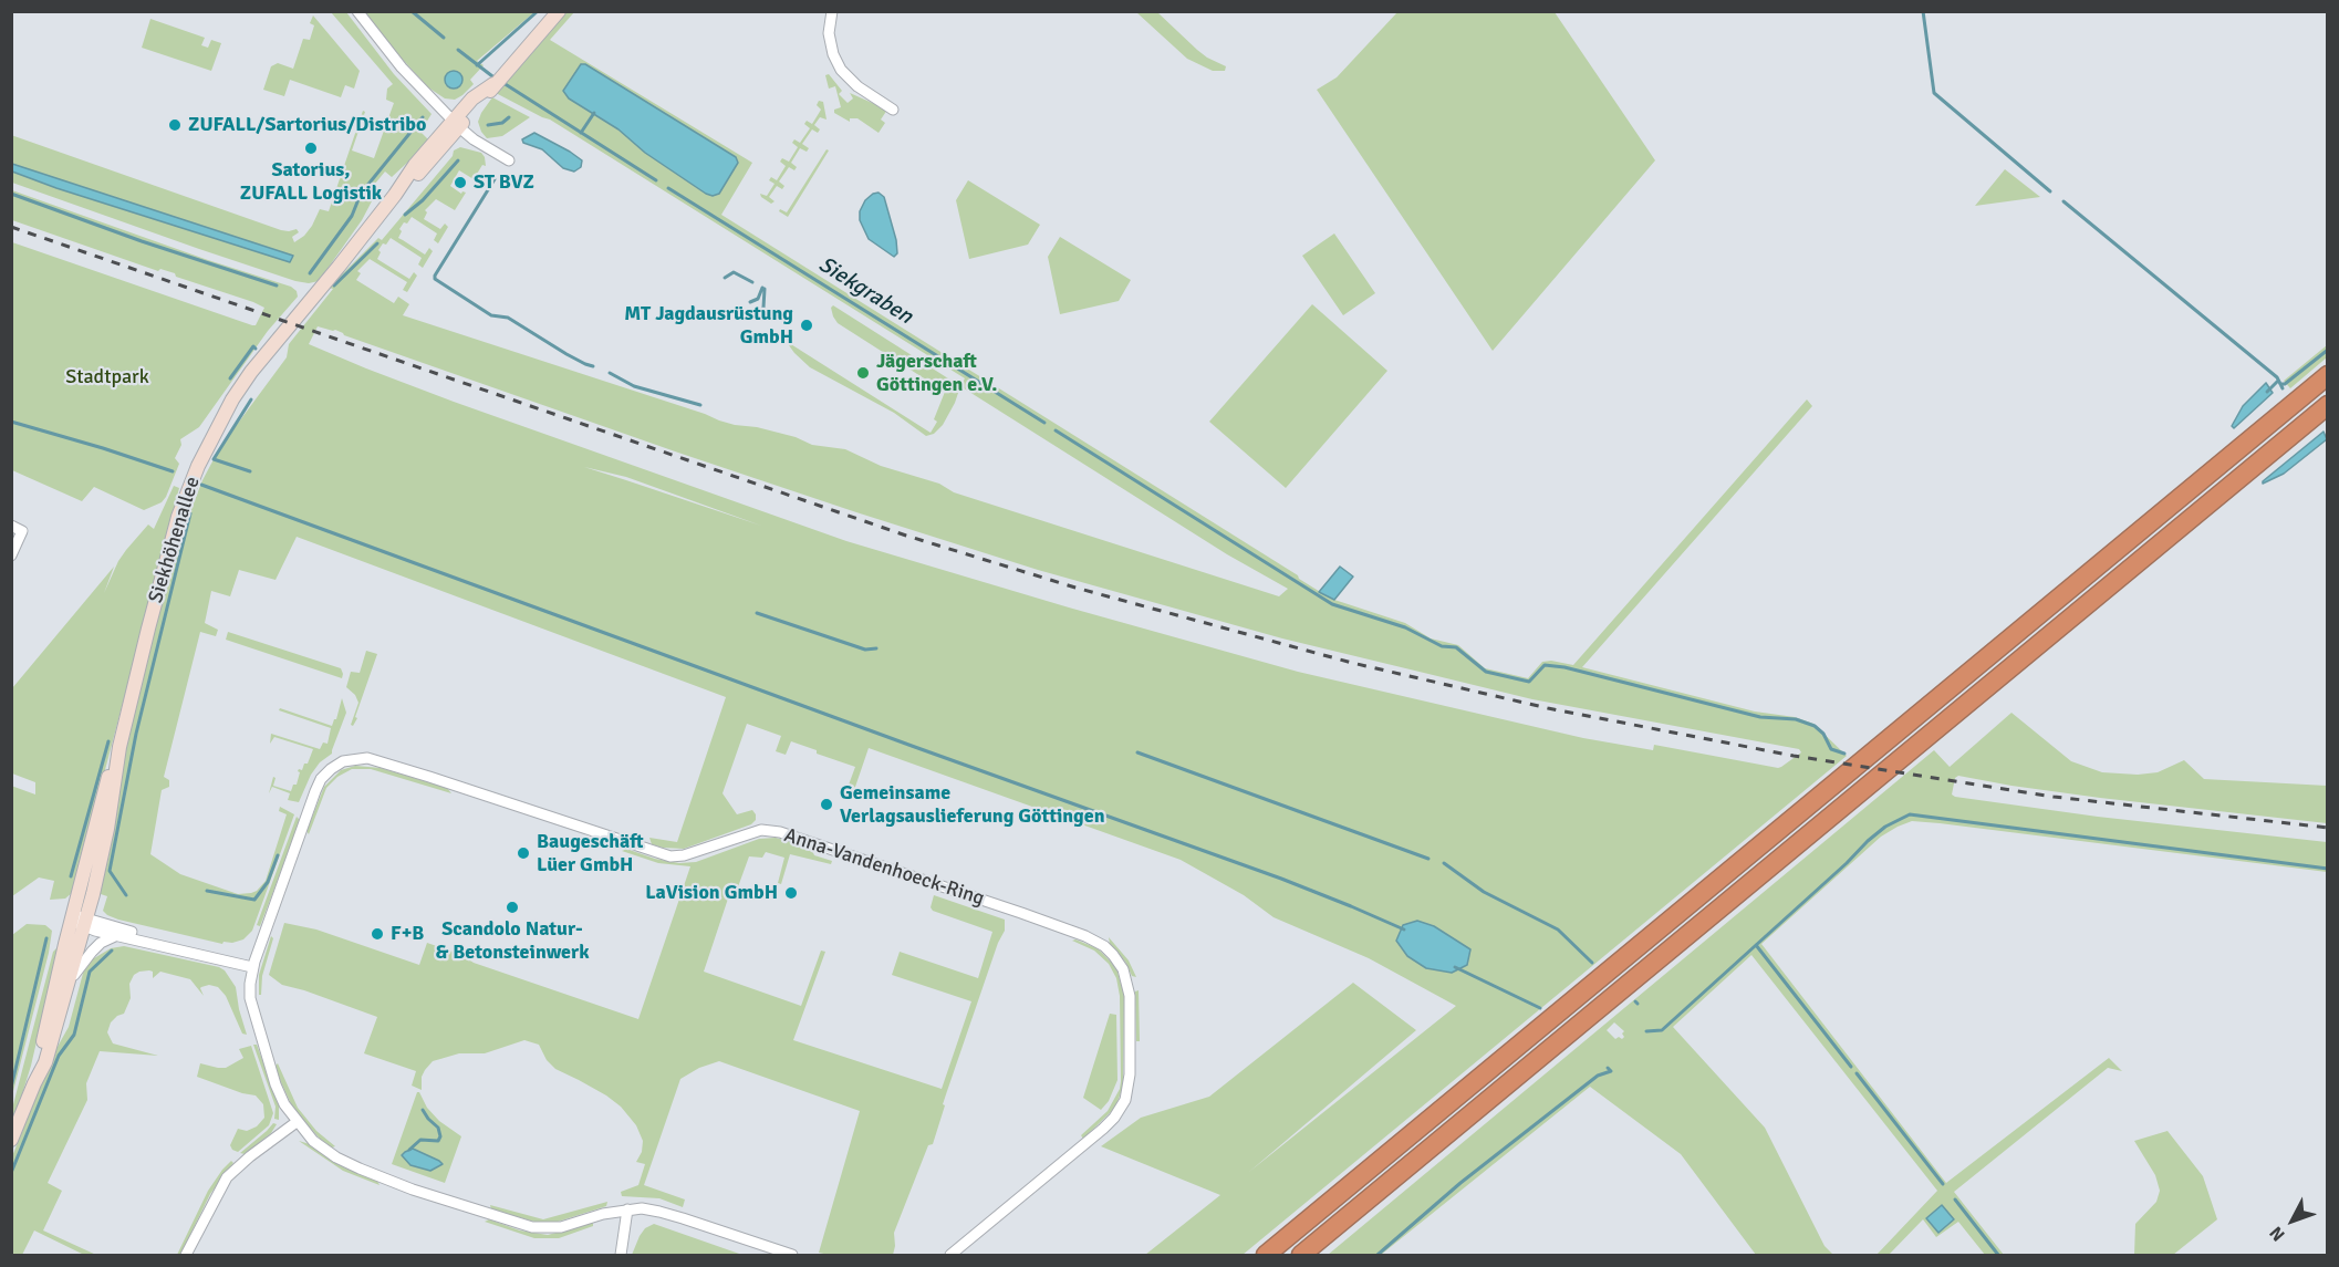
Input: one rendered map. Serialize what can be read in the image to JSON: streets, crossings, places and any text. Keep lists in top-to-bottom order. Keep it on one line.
{"streets":{"main road":["Siekhöhenallee"],"street":["Anna-Vandenhoeck-Ring"]},"water":["Siekgraben"],"parks":["Stadtpark"],"places":["ZUFALL/Sartorius/Distribo","Satorius, ZUFALL Logistik","ST BVZ","MT Jagdausrüstung GmbH","Jägerschaft Göttingen e.V.","Gemeinsame Verlagsauslieferung Göttingen","Baugeschäft Lüer GmbH","LaVision GmbH","Scandolo Natur- & Betonsteinwerk","F+B"],"north":"bottom left"}
